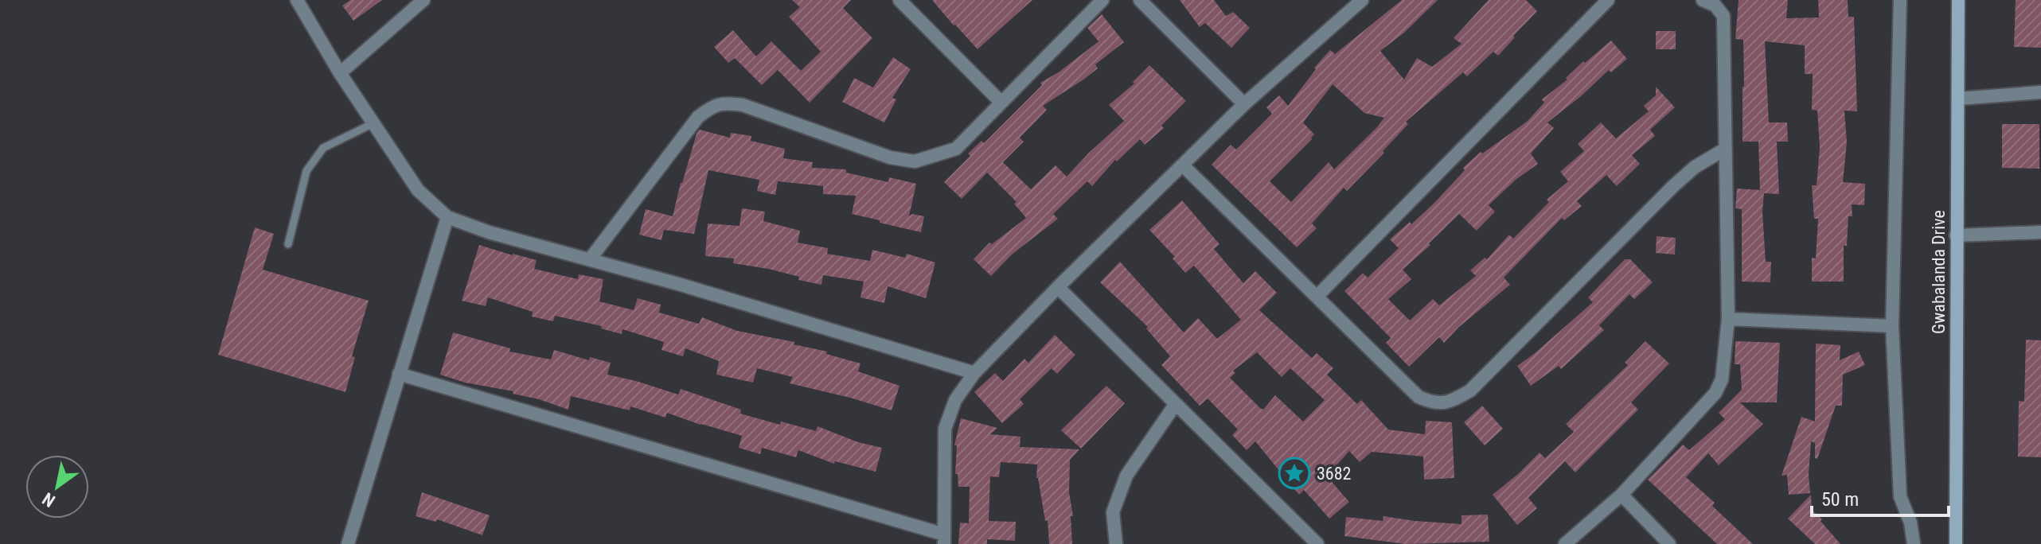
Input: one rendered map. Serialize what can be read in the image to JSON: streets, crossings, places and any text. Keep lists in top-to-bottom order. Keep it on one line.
{"streets":{"street":["Gwabalanda Drive"]},"places":{"place":["3682"]},"scale_bar":"50 m","north":"bottom left"}
